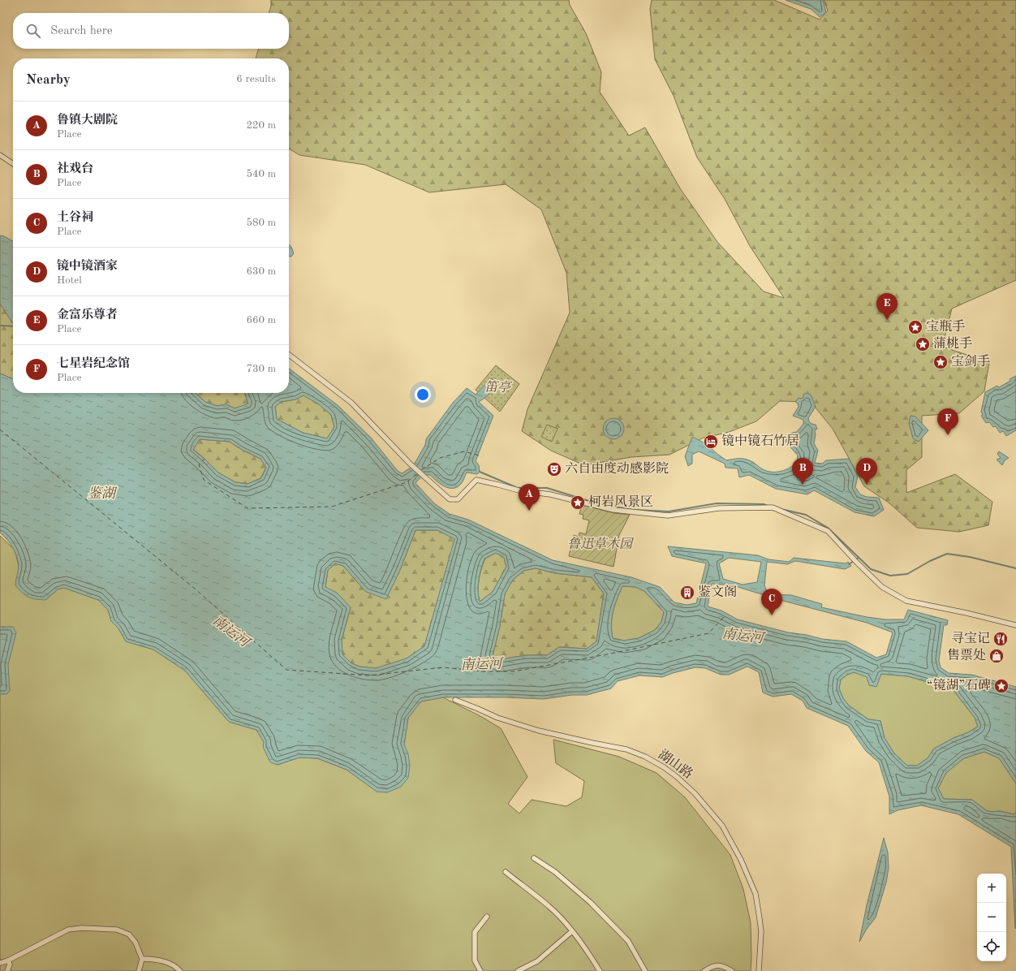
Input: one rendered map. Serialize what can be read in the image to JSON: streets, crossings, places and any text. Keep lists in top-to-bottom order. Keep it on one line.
{"streets":{"street":["湖山路"]},"water":["鉴湖","南运河"],"parks":["笛亭","鲁迅草木园"],"places":{"place":["宝瓶手","蒲桃手","宝剑手","柯岩风景区","“镜湖”石碑"],"hotel":["镜中镜石竹居"],"theatre":["六自由度动感影院"],"building":["鉴文阁"],"restaurant":["寻宝记"],"shop":["售票处"]},"page":{"search":"Search here","heading":["Nearby","6 results"],"list":[{"mark":"A","name":"鲁镇大剧院","note":"Place","value":"220 m"},{"mark":"B","name":"社戏台","note":"Place","value":"540 m"},{"mark":"C","name":"土谷祠","note":"Place","value":"580 m"},{"mark":"D","name":"镜中镜酒家","note":"Hotel","value":"630 m"},{"mark":"E","name":"金富乐尊者","note":"Place","value":"660 m"},{"mark":"F","name":"七星岩纪念馆","note":"Place","value":"730 m"}],"pins":["E","F","B","D","A","C"],"map_buttons":["+","−"]}}
